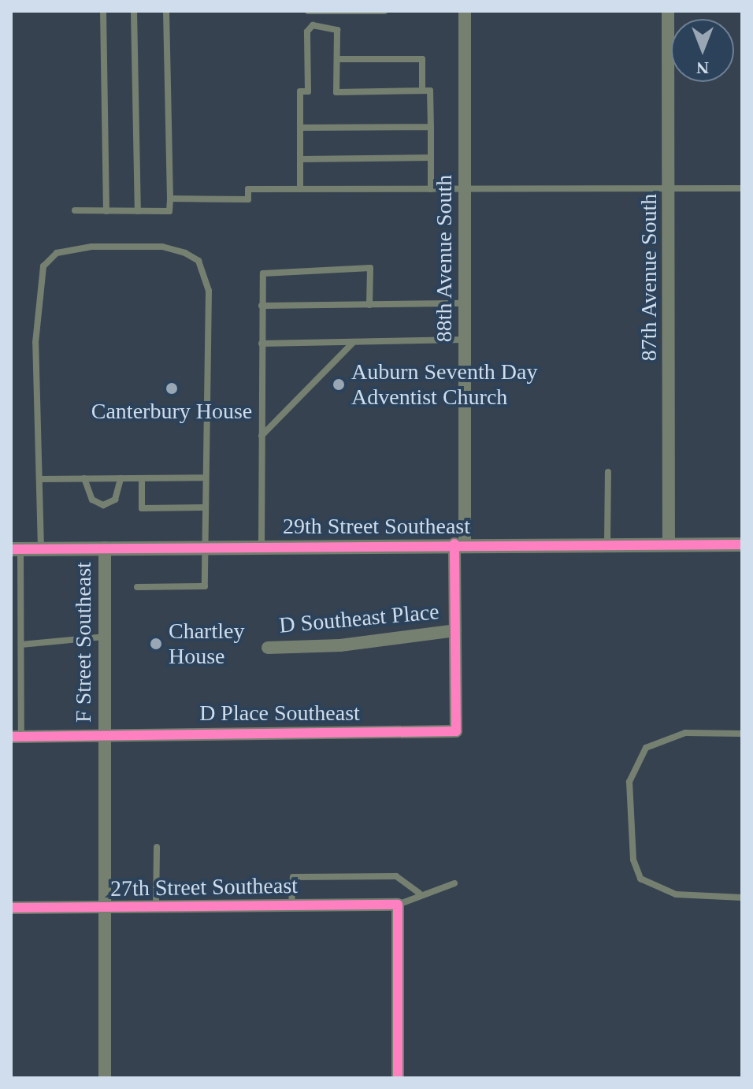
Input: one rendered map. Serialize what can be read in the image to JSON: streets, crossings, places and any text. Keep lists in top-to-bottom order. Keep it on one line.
{"streets":{"street":["88th Avenue South","87th Avenue South","29th Street Southeast","D Southeast Place","F Street Southeast","D Place Southeast","27th Street Southeast"]},"crossings":[["88th Avenue South","29th Street Southeast"],["88th Avenue South","D Southeast Place"],["88th Avenue South","D Place Southeast"],["87th Avenue South","29th Street Southeast"],["29th Street Southeast","F Street Southeast"],["F Street Southeast","D Place Southeast"],["F Street Southeast","27th Street Southeast"]],"places":["Auburn Seventh Day Adventist Church","Canterbury House","Chartley House"],"north":"bottom"}
